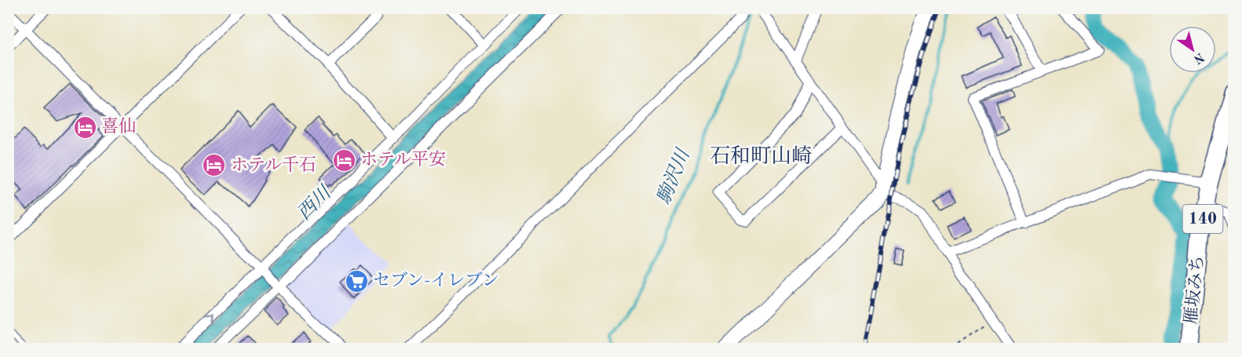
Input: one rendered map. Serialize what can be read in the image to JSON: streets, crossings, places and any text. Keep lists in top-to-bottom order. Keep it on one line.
{"streets":{"highway":["140","雁坂みち"]},"districts":["石和町山崎"],"water":["駒沢川","西川"],"places":{"hotel":["喜仙","ホテル平安","ホテル千石"],"supermarket":["セブン-イレブン"]},"north":"bottom right"}
